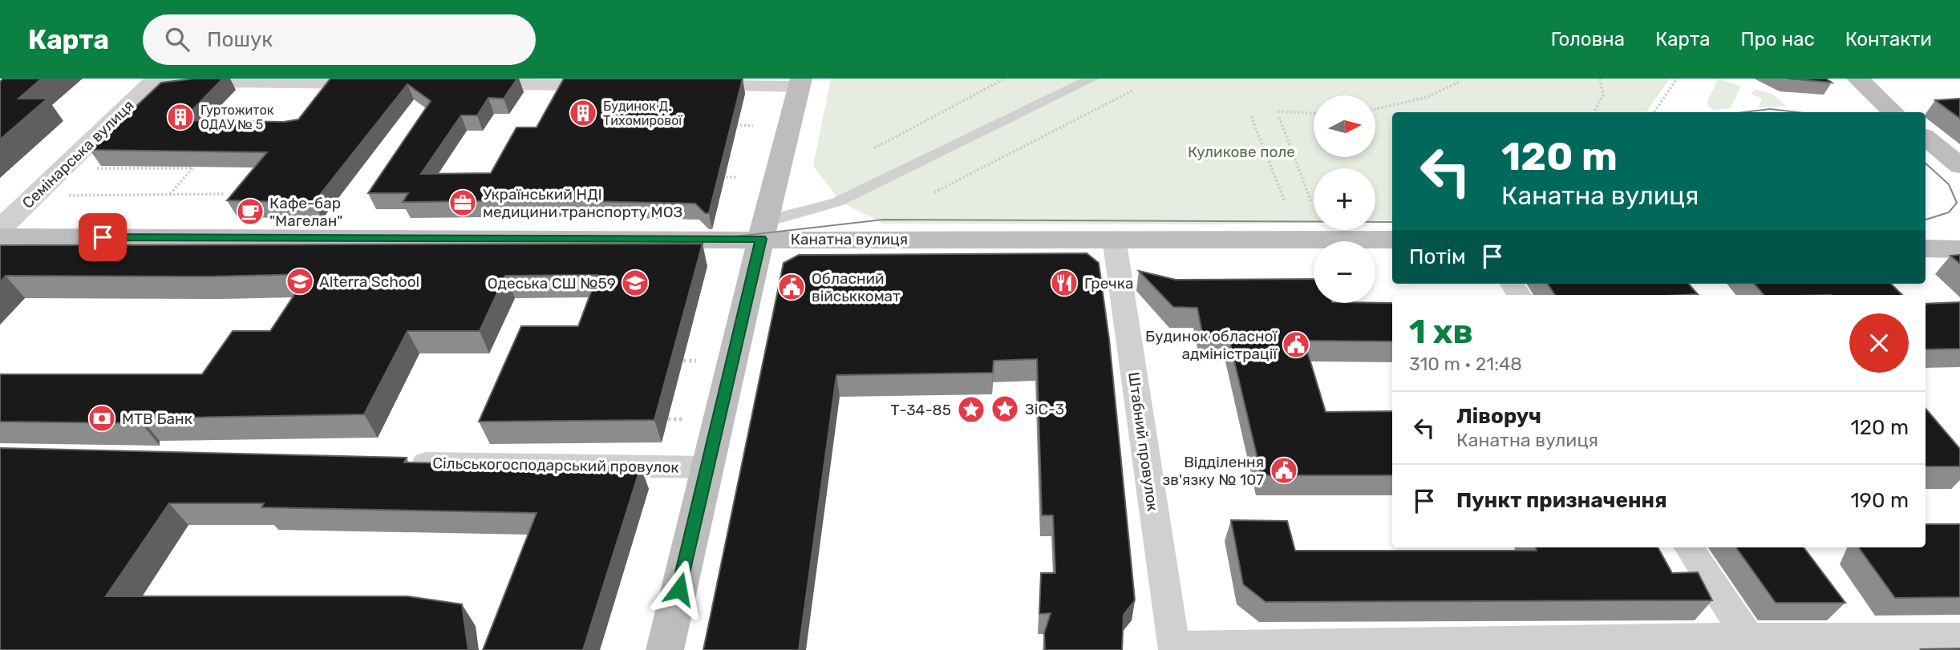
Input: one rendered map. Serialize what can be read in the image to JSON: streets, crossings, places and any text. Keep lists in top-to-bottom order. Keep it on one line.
{"streets":{"main road":["Канатна вулиця"],"street":["Семінарська вулиця","Штабний провулок","Сільськогосподарський провулок"]},"crossings":[["Канатна вулиця","Штабний провулок"]],"parks":["Куликове поле"],"places":{"building":["Будинок Д. Тихомирової","Гуртожиток ОДАУ № 5"],"office":["Український НДІ медицини транспорту МОЗ"],"cafe":["Кафе-бар \"Магелан\""],"school or university":["Alterra School","Одеська CШ №59"],"restaurant":["Гречка"],"public building":["Обласний військкомат","Будинок обласної адміністрації","Відділення зв'язку № 107"],"place":["ЗіС-3","Т-34-85"],"bank":["МТВ Банк"]},"north":"right","page":{"header":"Карта","search":"Пошук","nav":["Головна","Карта","Про нас","Контакти"],"map_buttons":["+","−"],"turn":["120 m","Канатна вулиця"],"then":"Потім","heading":["1 хв","310 m · 21:48"],"list":[{"name":"Ліворуч","note":"Канатна вулиця","value":"120 m"},{"name":"Пункт призначення","value":"190 m"}]}}
